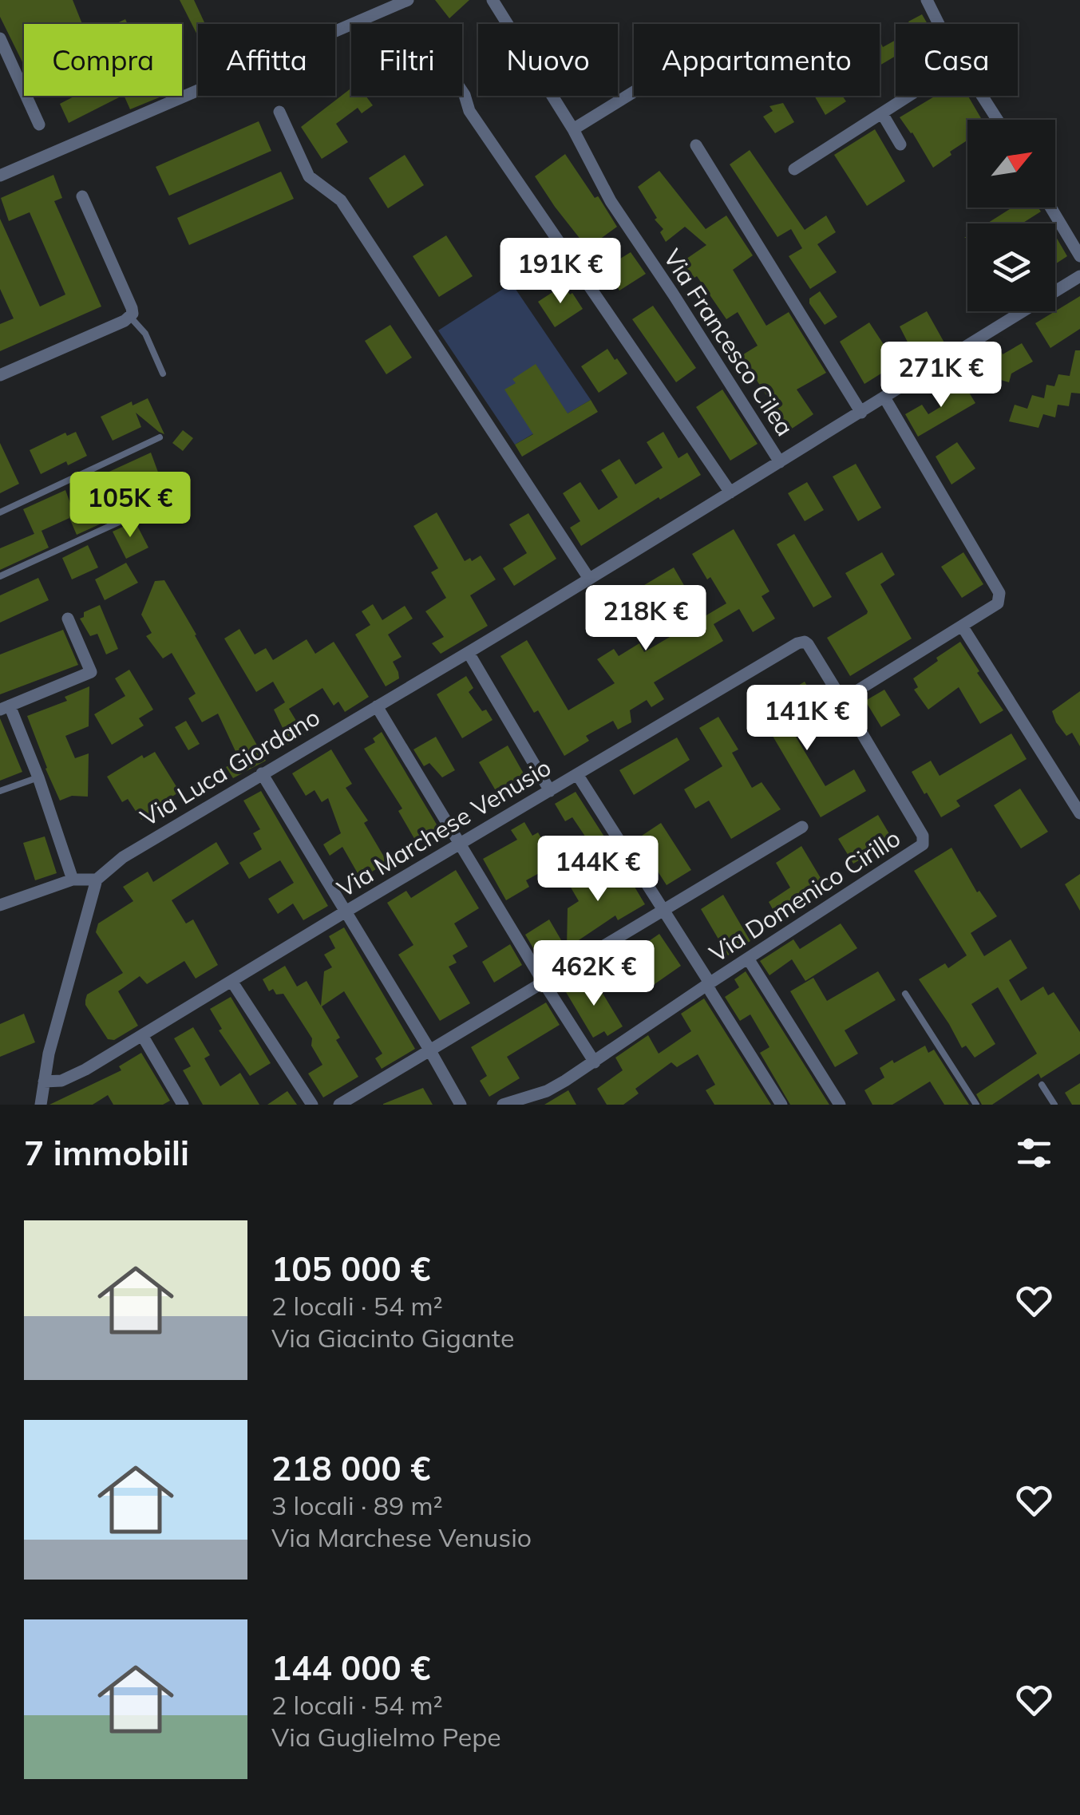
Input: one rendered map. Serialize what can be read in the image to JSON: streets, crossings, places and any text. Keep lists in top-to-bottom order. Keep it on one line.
{"streets":{"street":["Via Francesco Cilea","Via Luca Giordano","Via Marchese Venusio","Via Domenico Cirillo"]},"crossings":[["Via Francesco Cilea","Via Luca Giordano"],["Via Marchese Venusio","Via Domenico Cirillo"]],"north":"top right","page":{"chip":["Compra","Affitta","Filtri","Nuovo","Appartamento","Casa"],"price":["191K €","271K €","105K €","218K €","141K €","144K €","462K €"],"heading":"7 immobili","list":[{"name":"105 000 €","note":"2 locali · 54 m² · Via Giacinto Gigante"},{"name":"218 000 €","note":"3 locali · 89 m² · Via Marchese Venusio"},{"name":"144 000 €","note":"2 locali · 54 m² · Via Guglielmo Pepe"}]}}
